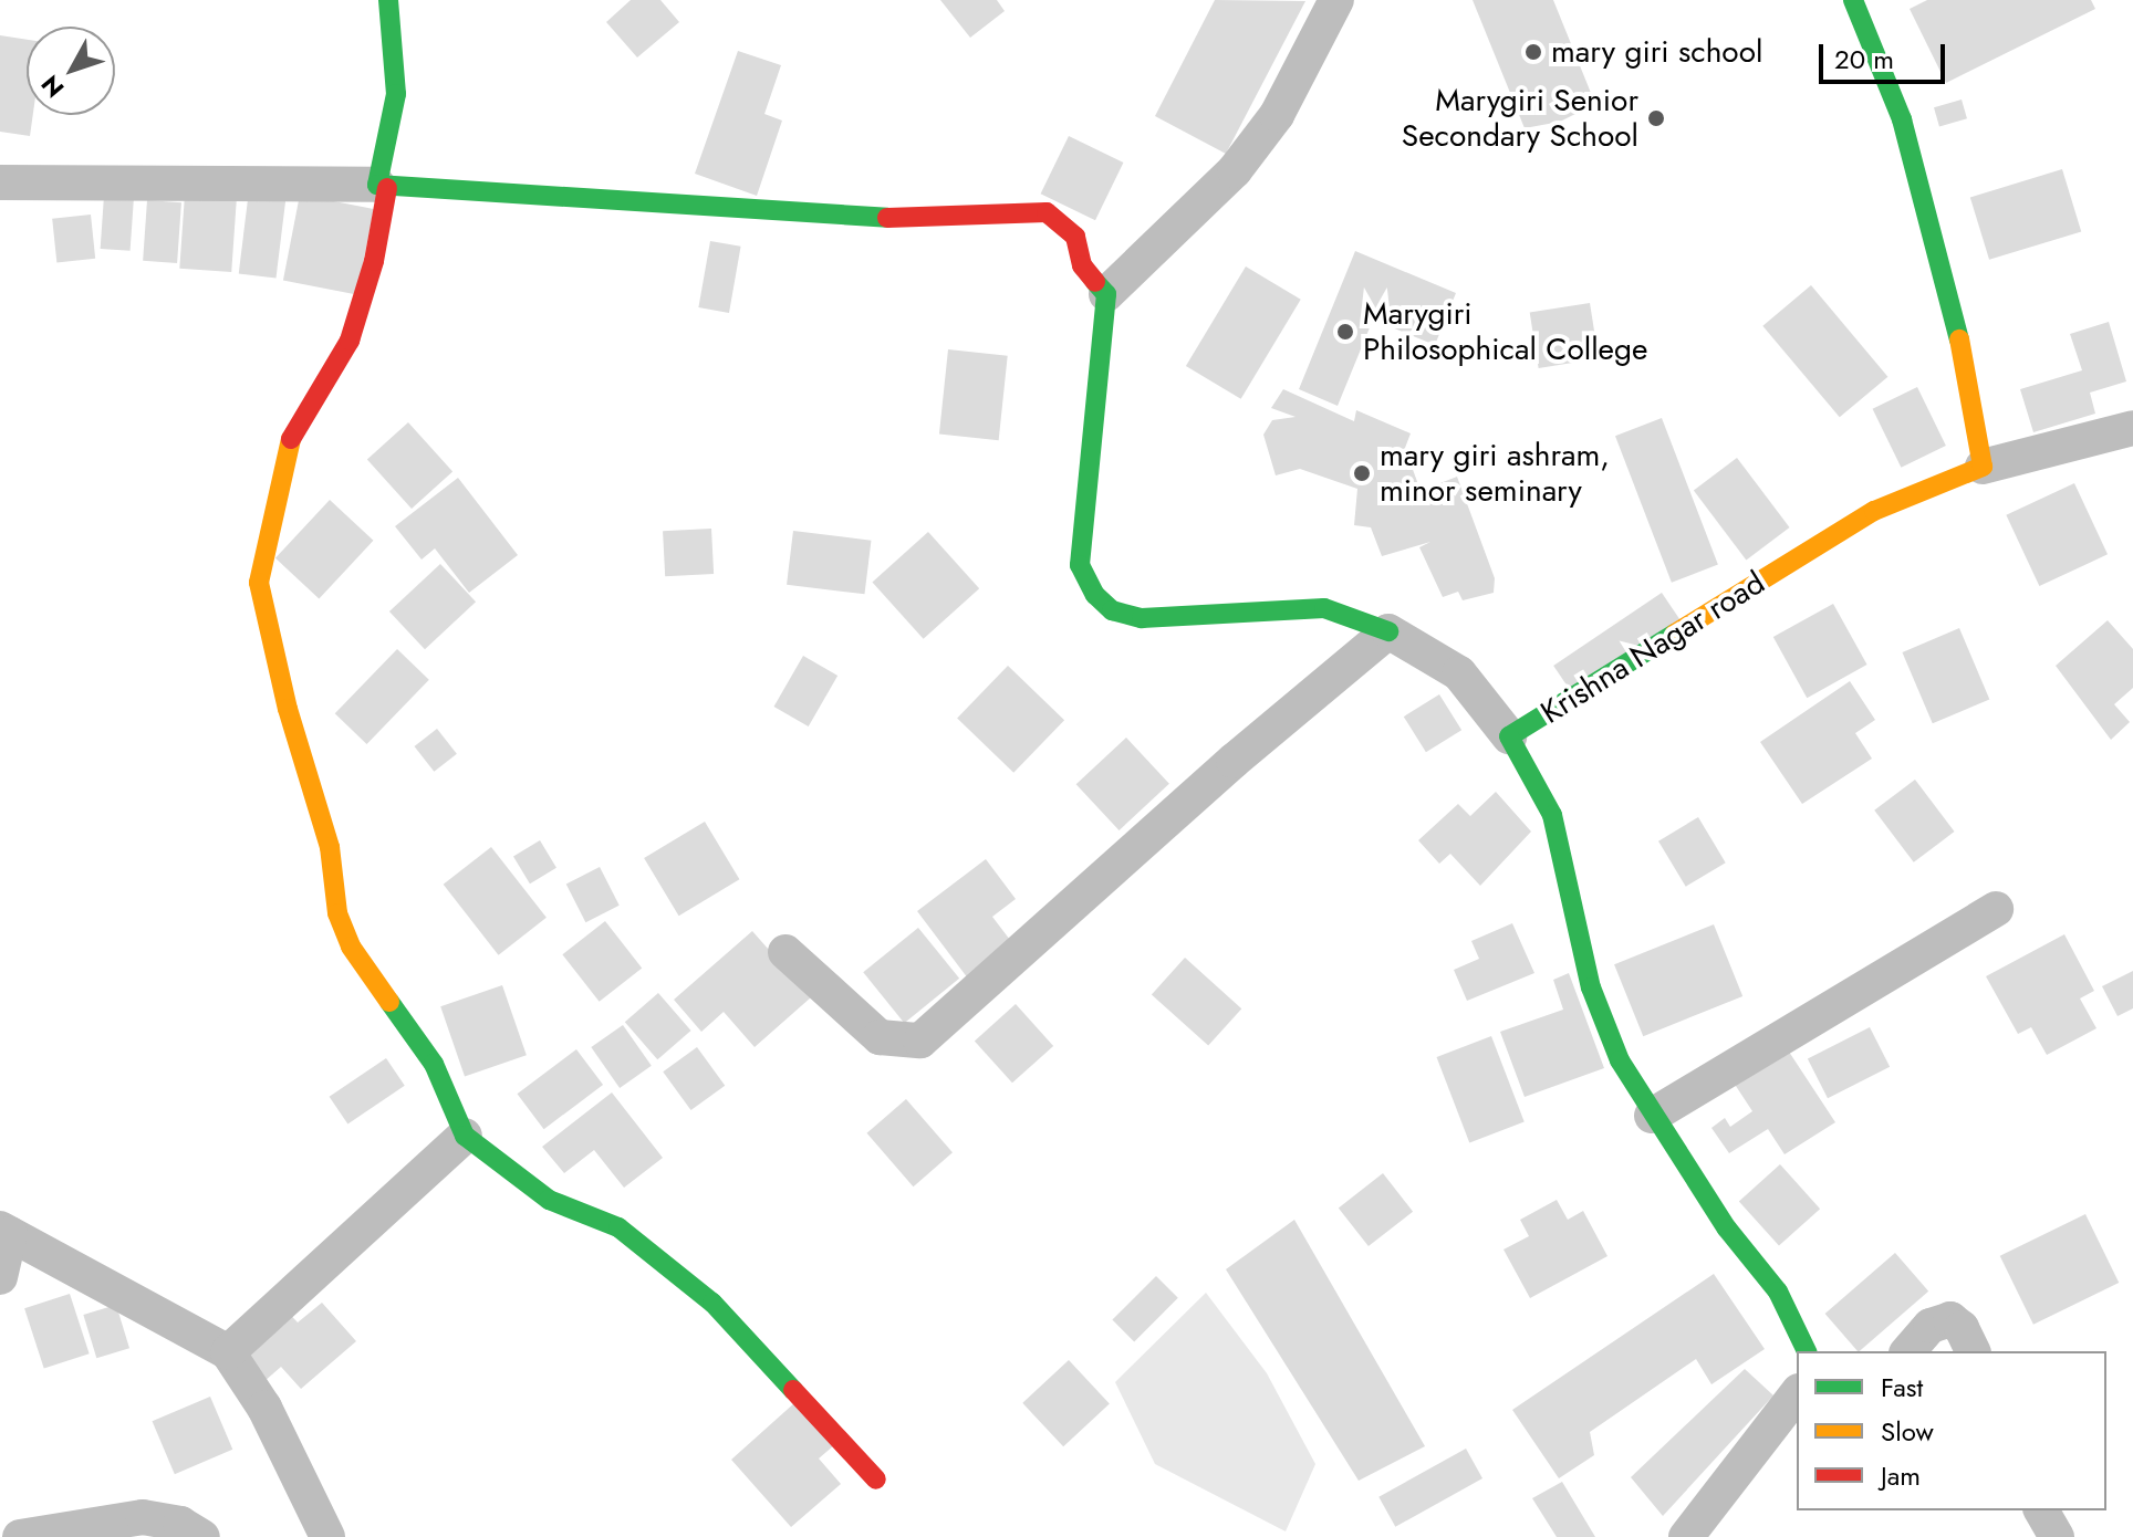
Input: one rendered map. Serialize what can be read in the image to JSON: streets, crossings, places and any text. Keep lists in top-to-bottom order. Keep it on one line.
{"streets":{"street":["Krishna Nagar road"]},"places":["mary giri school","Marygiri Senior Secondary School","Marygiri Philosophical College","mary giri ashram, minor seminary"],"legend":["Fast","Slow","Jam"],"scale_bar":"20 m","north":"bottom left"}
